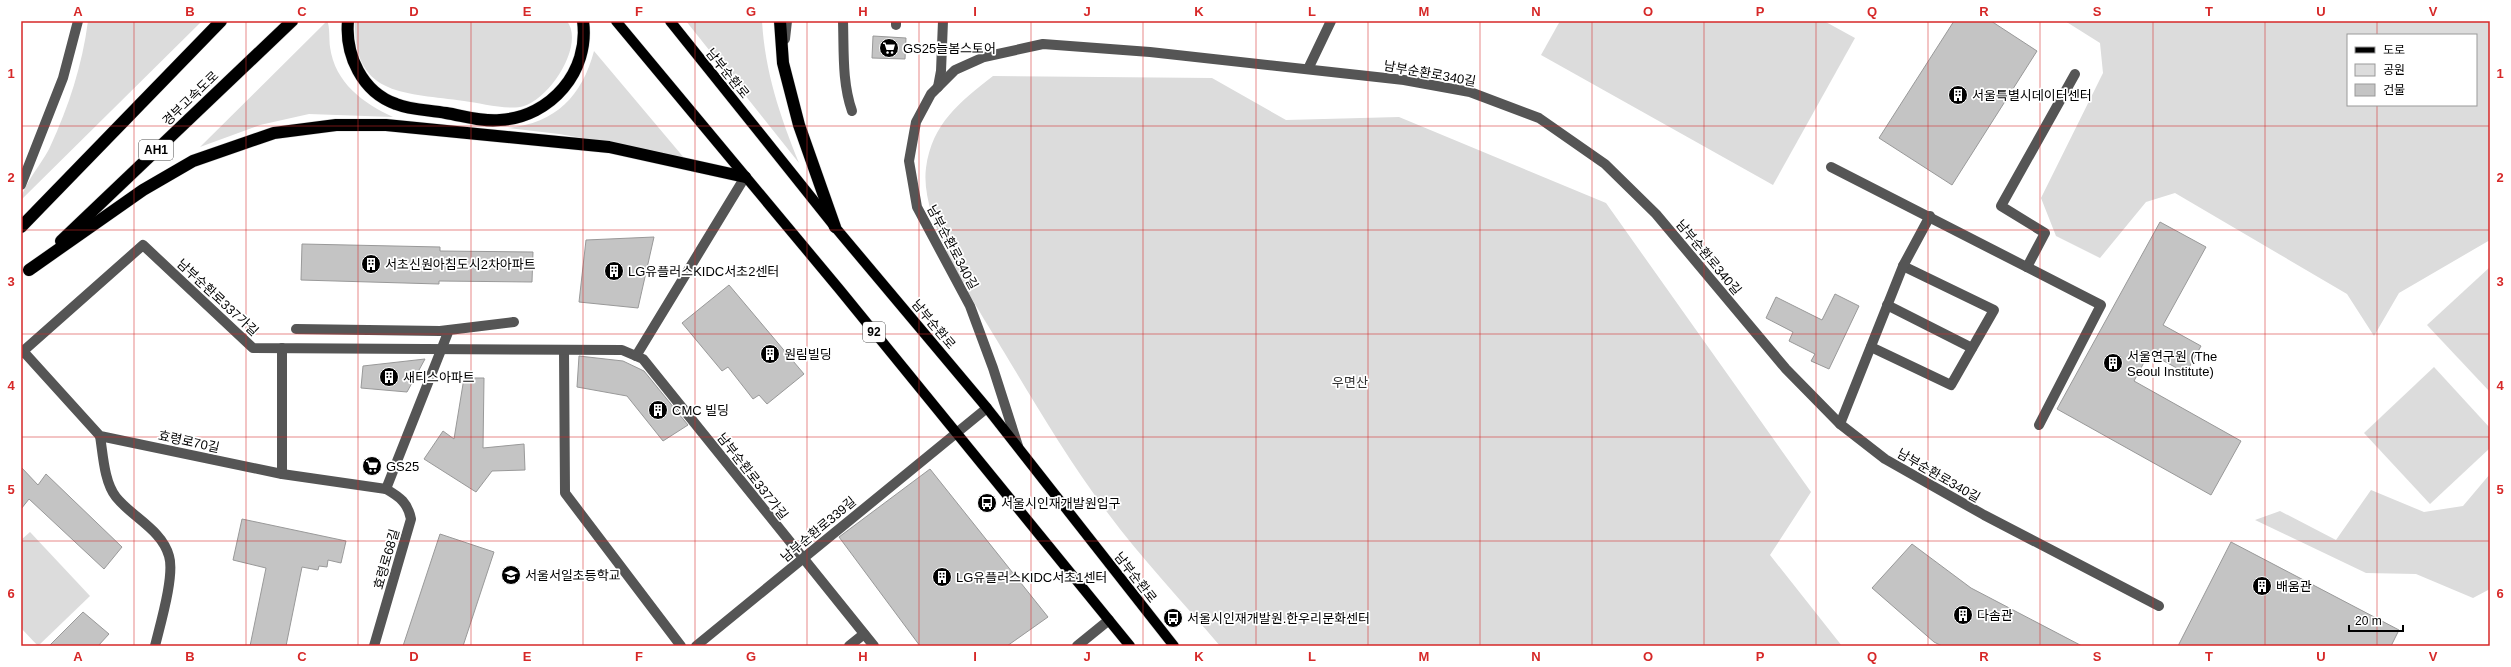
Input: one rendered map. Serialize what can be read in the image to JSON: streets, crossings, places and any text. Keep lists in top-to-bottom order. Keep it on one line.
{"streets":{"highway":["경부고속도로","AH1"],"main road":["남부순환로","92"],"street":["남부순환로340길","남부순환로337가길","효령로70길","남부순환로339길","효령로68길"]},"crossings":[["남부순환로","남부순환로340길"],["남부순환로","남부순환로339길"],["남부순환로337가길","남부순환로339길"],["92","남부순환로339길"],["효령로70길","효령로68길"]],"parks":["우면산"],"places":{"supermarket":["GS25늘봄스토어","GS25"],"building":["서울특별시데이터센터","서초신원아침도시2차아파트","LG유플러스KIDC서초2센터","원림빌딩","서울연구원 (The Seoul Institute)","새티스아파트","CMC 빌딩","LG유플러스KIDC서초1센터","배움관","다솜관"],"bus stop":["서울시인재개발원입구","서울시인재개발원.한우리문화센터"],"school or university":["서울서일초등학교"]},"legend":["도로","공원","건물"],"scale_bar":"20 m","grid":{"columns":["A","B","C","D","E","F","G","H","I","J","K","L","M","N","O","P","Q","R","S","T","U","V"],"rows":["1","2","3","4","5","6"]}}
